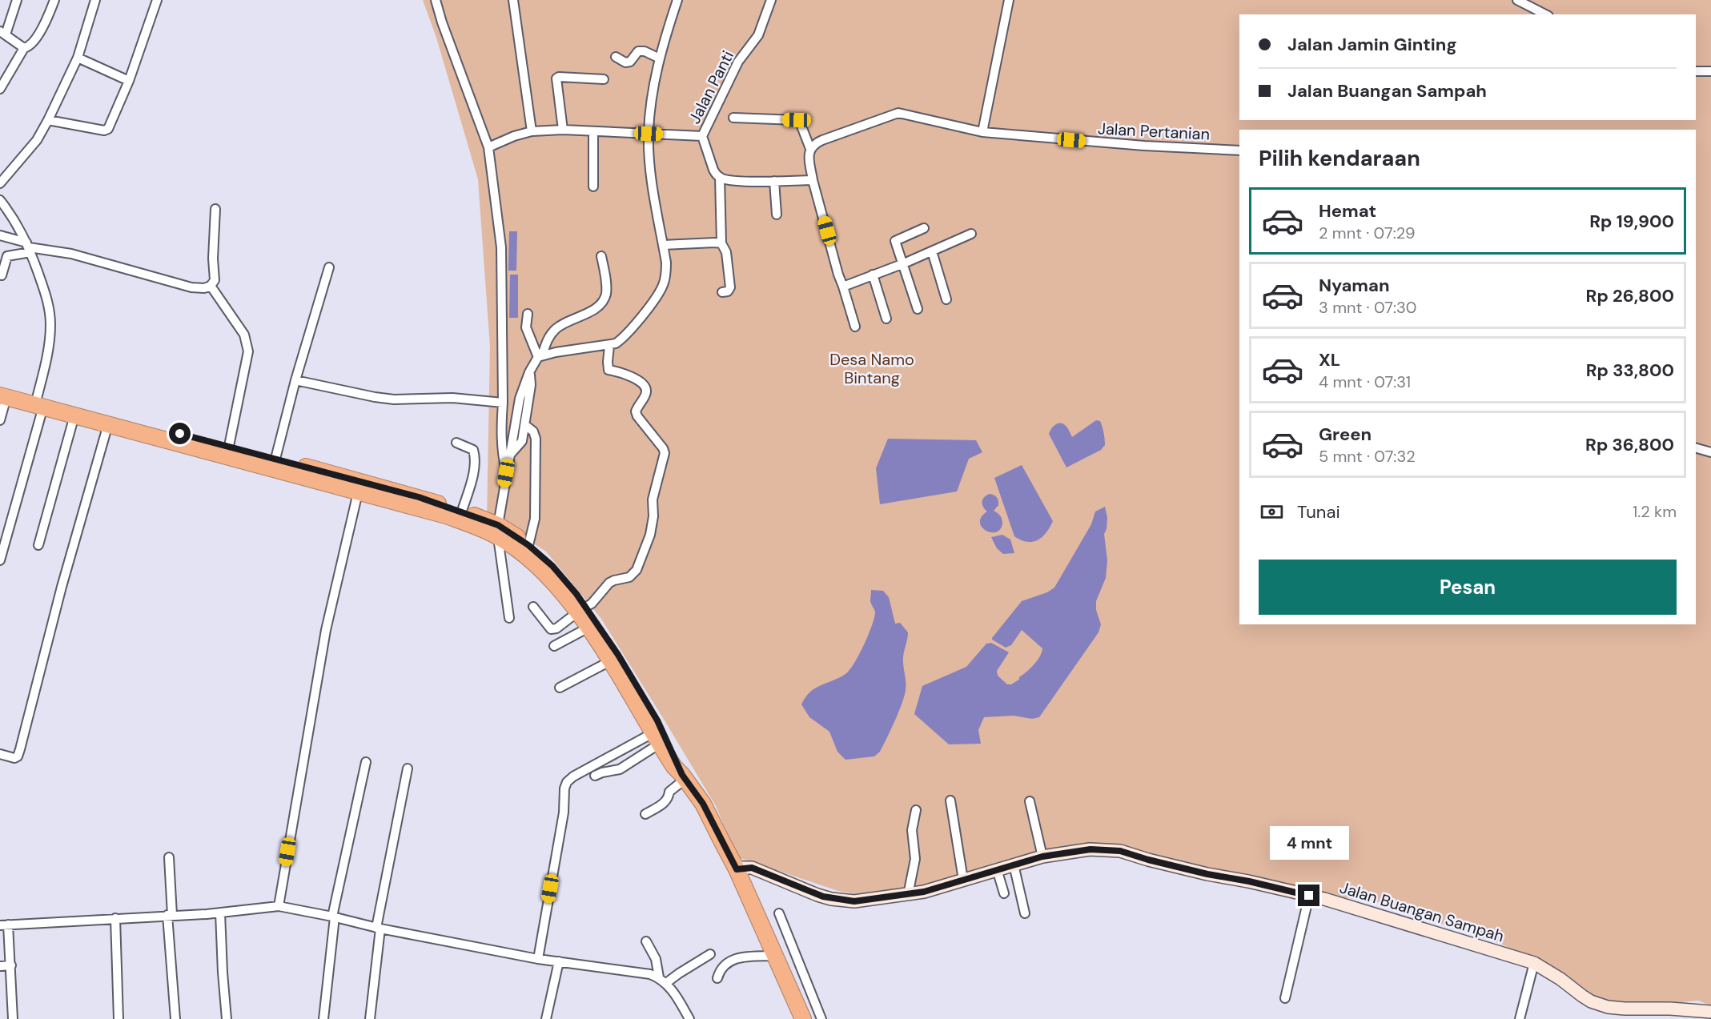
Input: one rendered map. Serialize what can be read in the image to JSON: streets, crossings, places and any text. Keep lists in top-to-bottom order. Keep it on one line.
{"streets":{"street":["Jalan Panti","Jalan Pertanian","Jalan Buangan Sampah"]},"parks":["Desa Namo Bintang"],"page":{"banner":["Jalan Jamin Ginting","Jalan Buangan Sampah"],"heading":"Pilih kendaraan","list":[{"name":"Hemat","note":"2 mnt · 07:29","value":"Rp 19,900"},{"name":"Nyaman","note":"3 mnt · 07:30","value":"Rp 26,800"},{"name":"XL","note":"4 mnt · 07:31","value":"Rp 33,800"},{"name":"Green","note":"5 mnt · 07:32","value":"Rp 36,800"}],"pay":["Tunai","1.2 km"],"buttons":"Pesan","bubble":"4 mnt"}}
